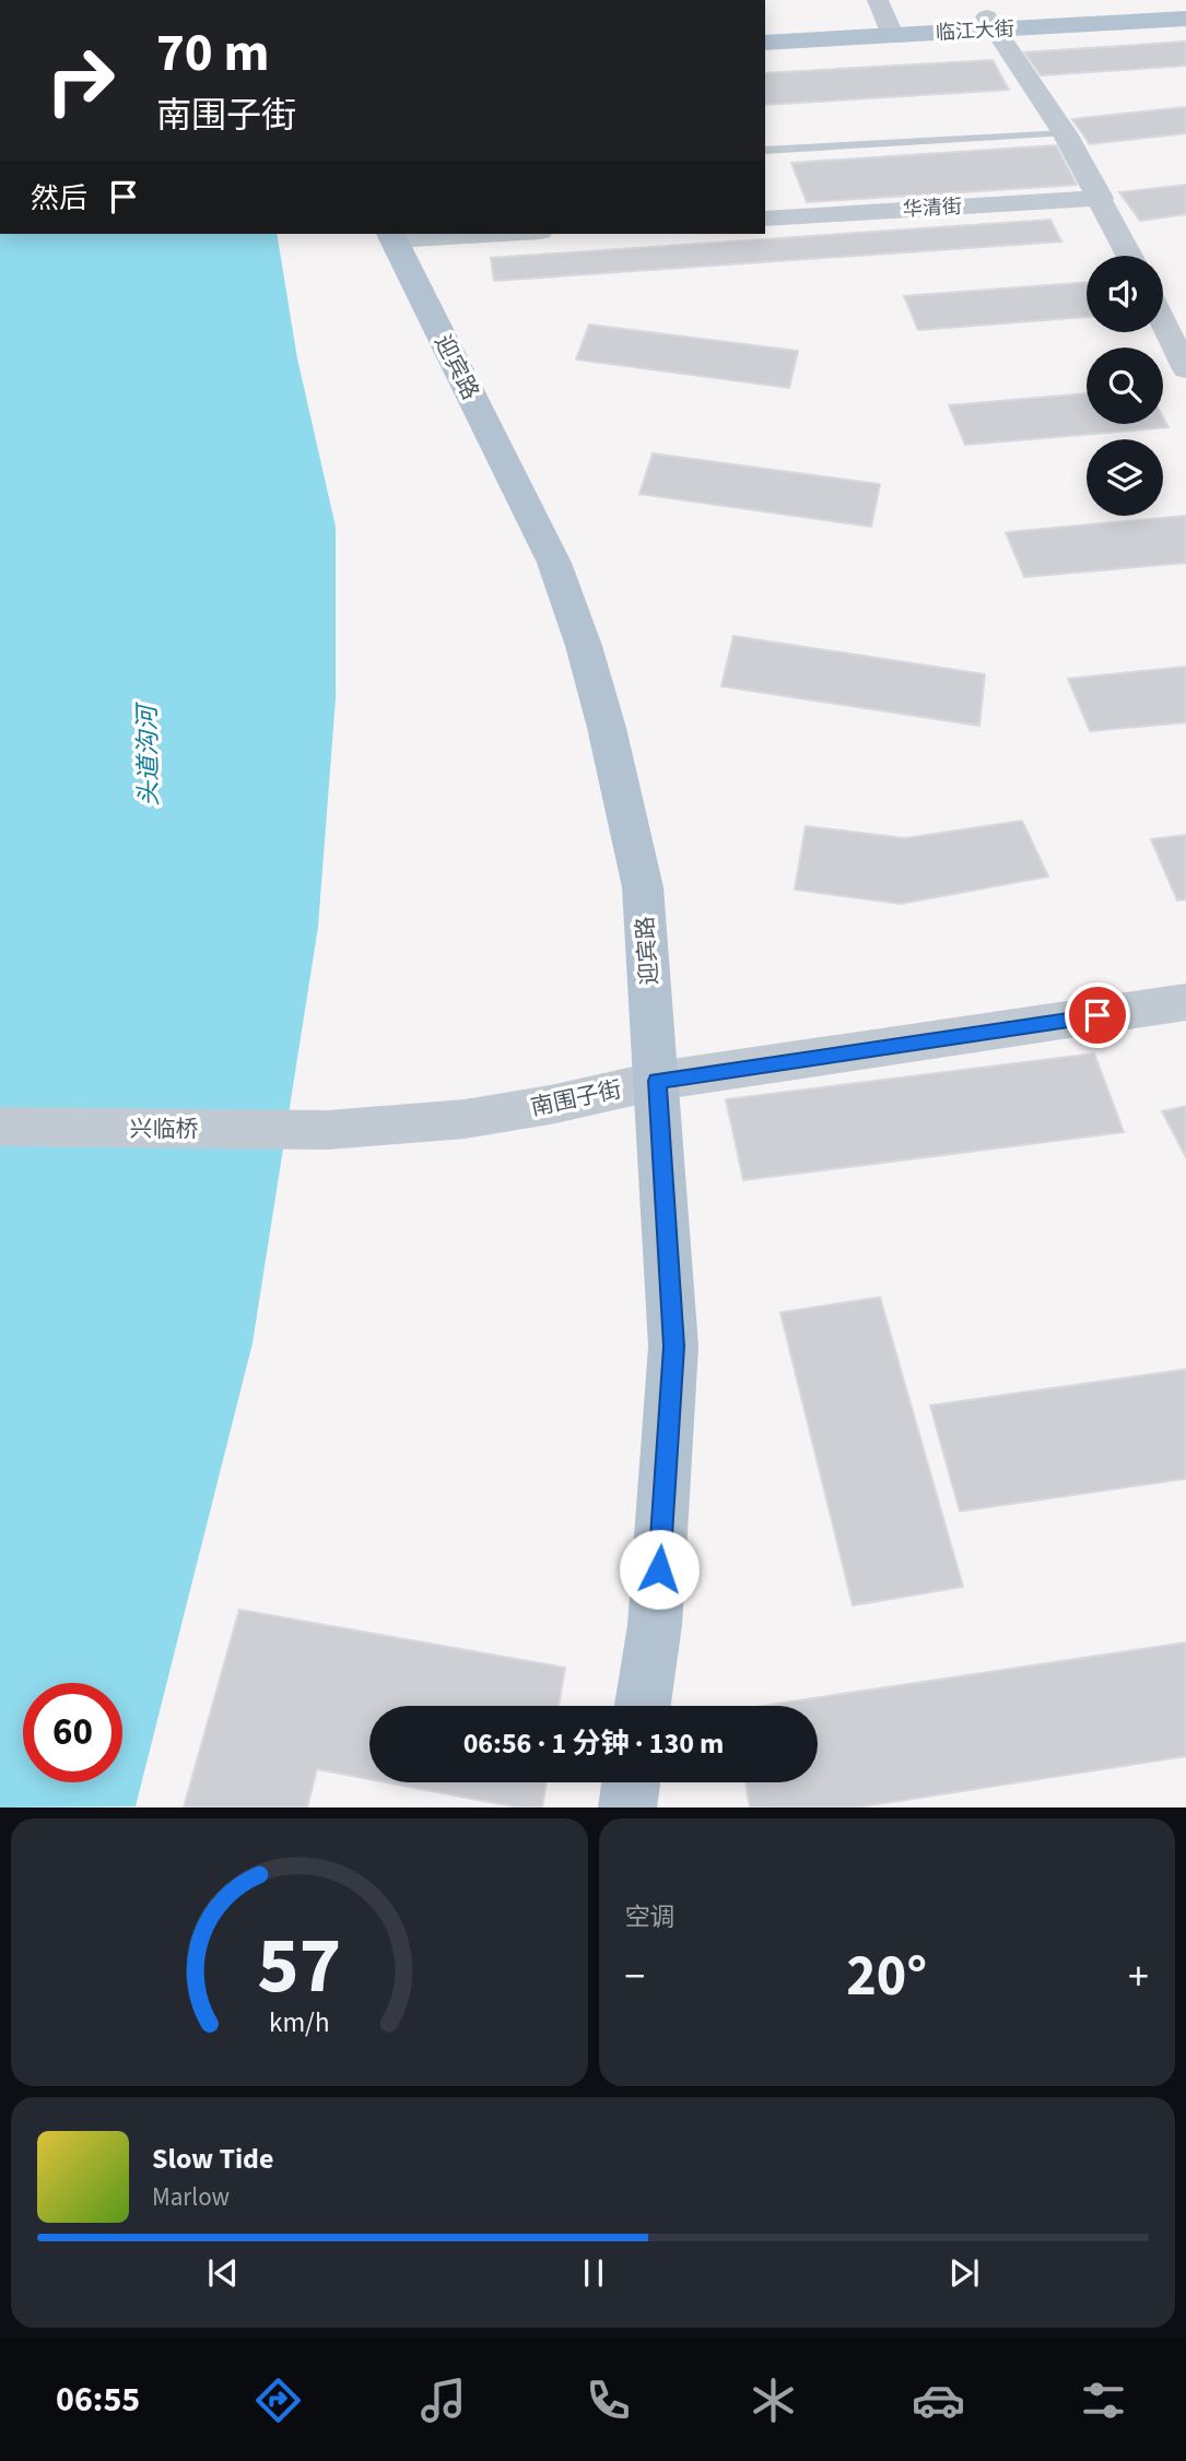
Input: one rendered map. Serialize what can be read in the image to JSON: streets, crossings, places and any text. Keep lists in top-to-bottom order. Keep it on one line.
{"streets":{"main road":["临江大街","迎宾路"],"street":["华清街","南围子街","兴临桥"]},"crossings":[["迎宾路","南围子街"],["南围子街","兴临桥"]],"water":["头道沟河"],"page":{"turn":["70 m","南围子街"],"then":"然后","limit":"60","trip":"06:56 · 1 分钟 · 130 m","tile":"空调","heat":["−","20°","+"],"song":["Slow Tide","Marlow"],"tabs":"06:55","gauge":["57","km/h"]}}
